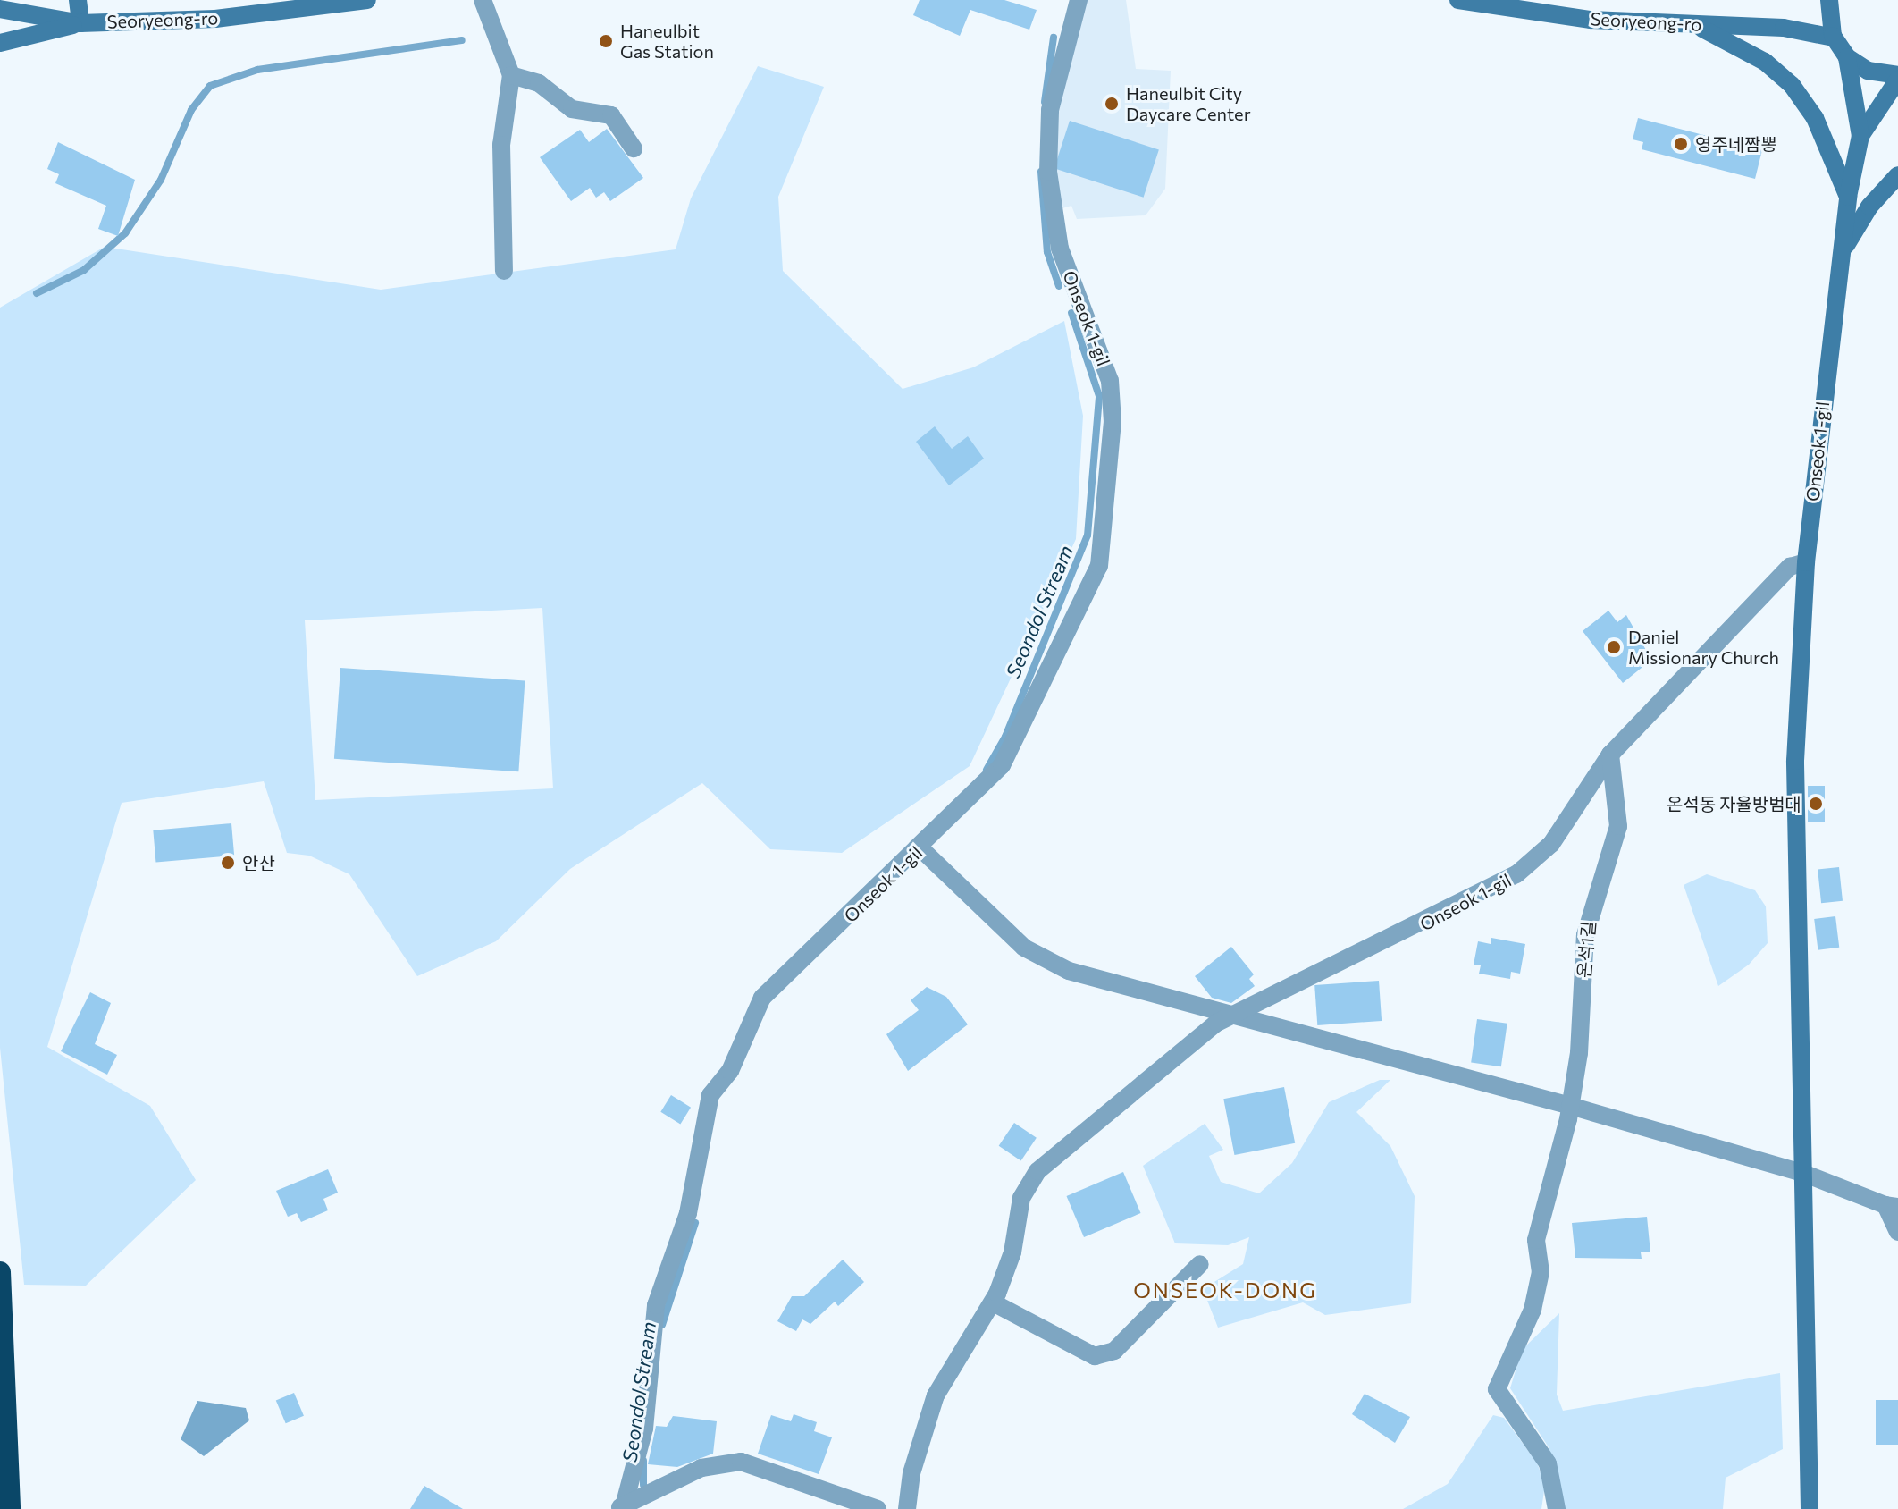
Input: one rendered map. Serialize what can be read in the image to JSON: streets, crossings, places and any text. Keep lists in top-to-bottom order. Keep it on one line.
{"streets":{"street":["Seoryeong-ro","Onseok 1-gil","온석1길"]},"crossings":[["Onseok 1-gil","온석1길"]],"districts":["ONSEOK-DONG"],"water":["Seondol Stream"],"places":["Haneulbit Gas Station","Haneulbit City Daycare Center","영주네짬뽕","Daniel Missionary Church","온석동 자율방범대","안산"]}
